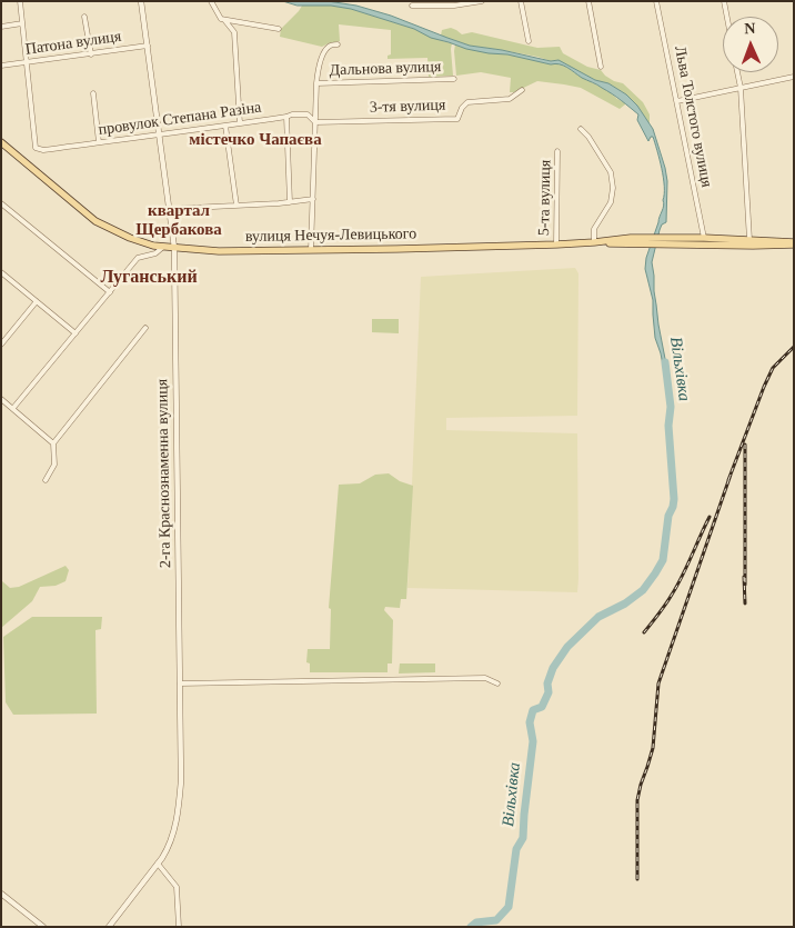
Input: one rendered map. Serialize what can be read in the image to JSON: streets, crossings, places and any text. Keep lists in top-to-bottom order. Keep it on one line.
{"streets":{"main road":["вулиця Нечуя-Левицького"],"street":["Патона вулиця","Дальнова вулиця","3-тя вулиця","Льва Толстого вулиця","провулок Степана Разіна","5-та вулиця","2-га Краснознаменна вулиця"]},"crossings":[["Патона вулиця","провулок Степана Разіна"],["Патона вулиця","2-га Краснознаменна вулиця"],["3-тя вулиця","провулок Степана Разіна"],["провулок Степана Разіна","2-га Краснознаменна вулиця"],["5-та вулиця","вулиця Нечуя-Левицького"],["вулиця Нечуя-Левицького","2-га Краснознаменна вулиця"]],"districts":["містечко Чапаєва","квартал Щербакова","Луганський"],"water":["Вільхівка"],"north":"top"}
